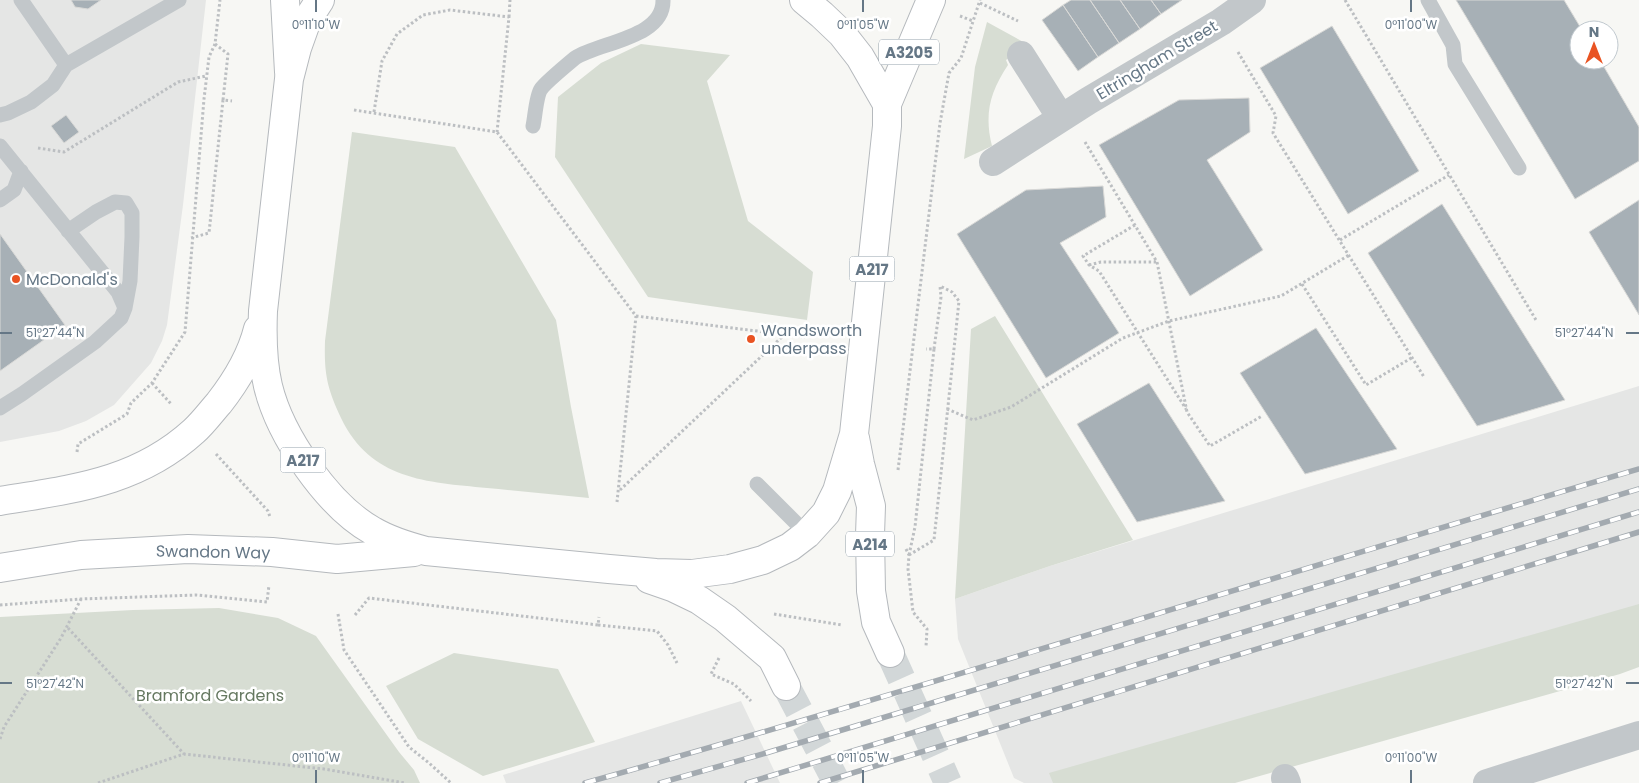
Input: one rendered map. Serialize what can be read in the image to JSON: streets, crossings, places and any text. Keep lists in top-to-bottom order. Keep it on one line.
{"streets":{"main road":["A3205","A217","A214","Swandon Way"],"street":["Eltringham Street"]},"crossings":[["A3205","A217"],["A217","A214"],["A217","Swandon Way"]],"parks":["Bramford Gardens"],"places":["McDonald's","Wandsworth underpass"],"north":"top","coordinates":["0°11'10\"W","0°11'05\"W","0°11'00\"W","51°27'44\"N","51°27'42\"N"]}
